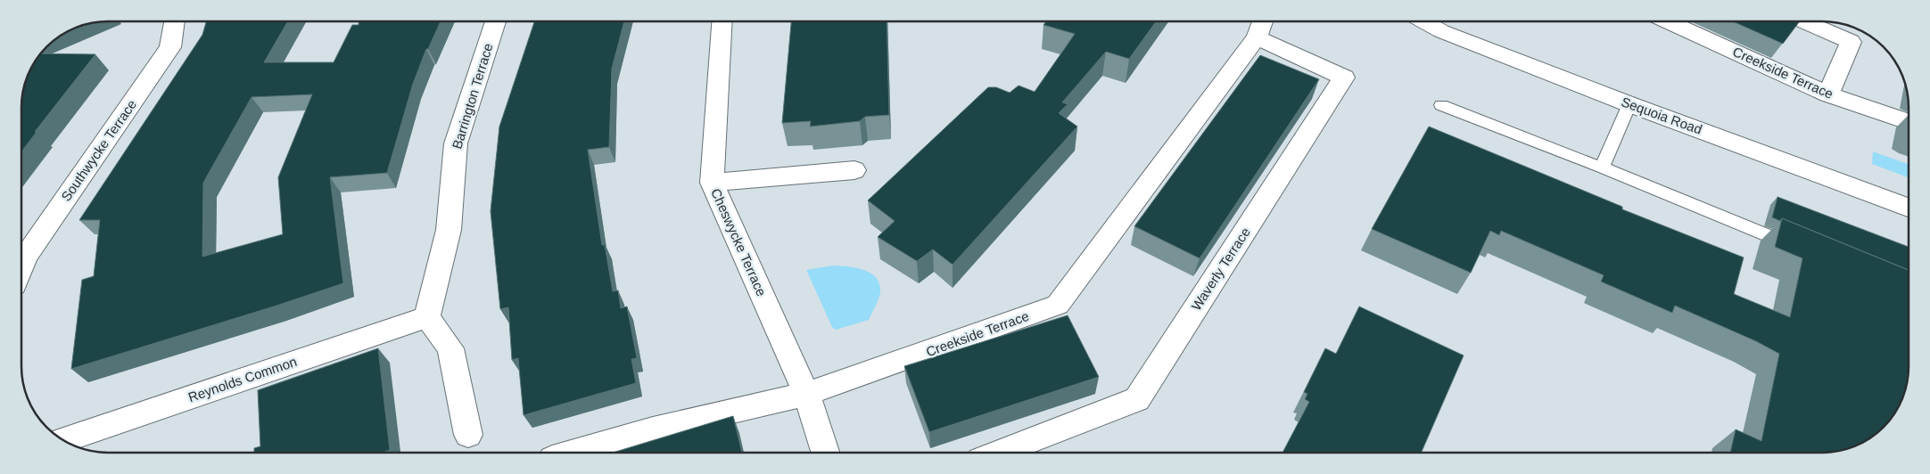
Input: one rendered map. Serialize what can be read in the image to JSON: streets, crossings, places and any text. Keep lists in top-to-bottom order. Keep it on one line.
{"streets":{"street":["Creekside Terrace","Barrington Terrace","Sequoia Road","Southwycke Terrace","Cheswycke Terrace","Waverly Terrace","Reynolds Common"]},"crossings":[["Creekside Terrace","Cheswycke Terrace"],["Creekside Terrace","Waverly Terrace"],["Barrington Terrace","Reynolds Common"]]}
